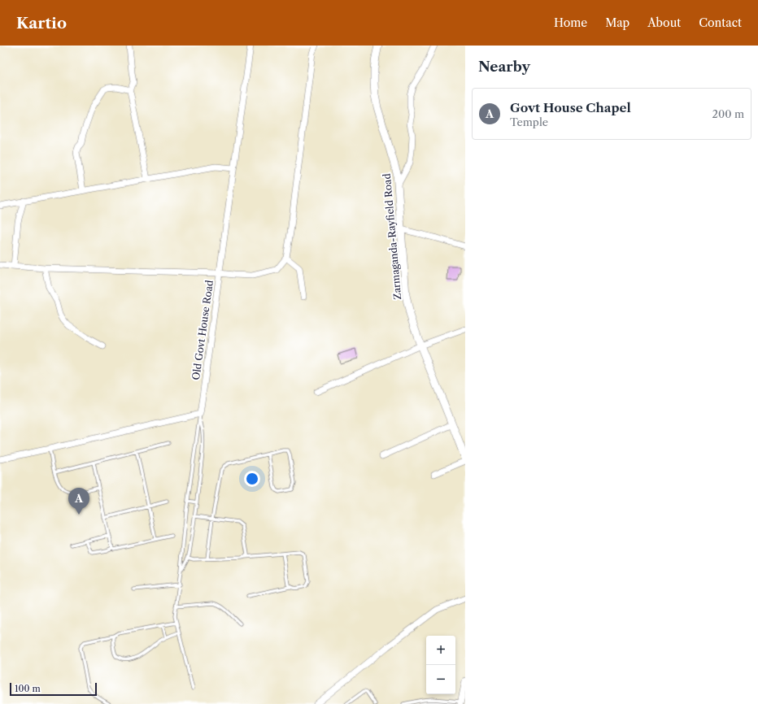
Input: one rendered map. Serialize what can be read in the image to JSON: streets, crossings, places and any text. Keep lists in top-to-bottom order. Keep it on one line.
{"streets":{"street":["Zarmaganda-Rayfield Road","Old Govt House Road"]},"scale_bar":"100 m","page":{"header":"Kartio","nav":["Home","Map","About","Contact"],"heading":"Nearby","list":[{"mark":"A","name":"Govt House Chapel","note":"Temple","value":"200 m"}],"pins":"A","map_buttons":["+","−"],"scale":"100 m"}}
